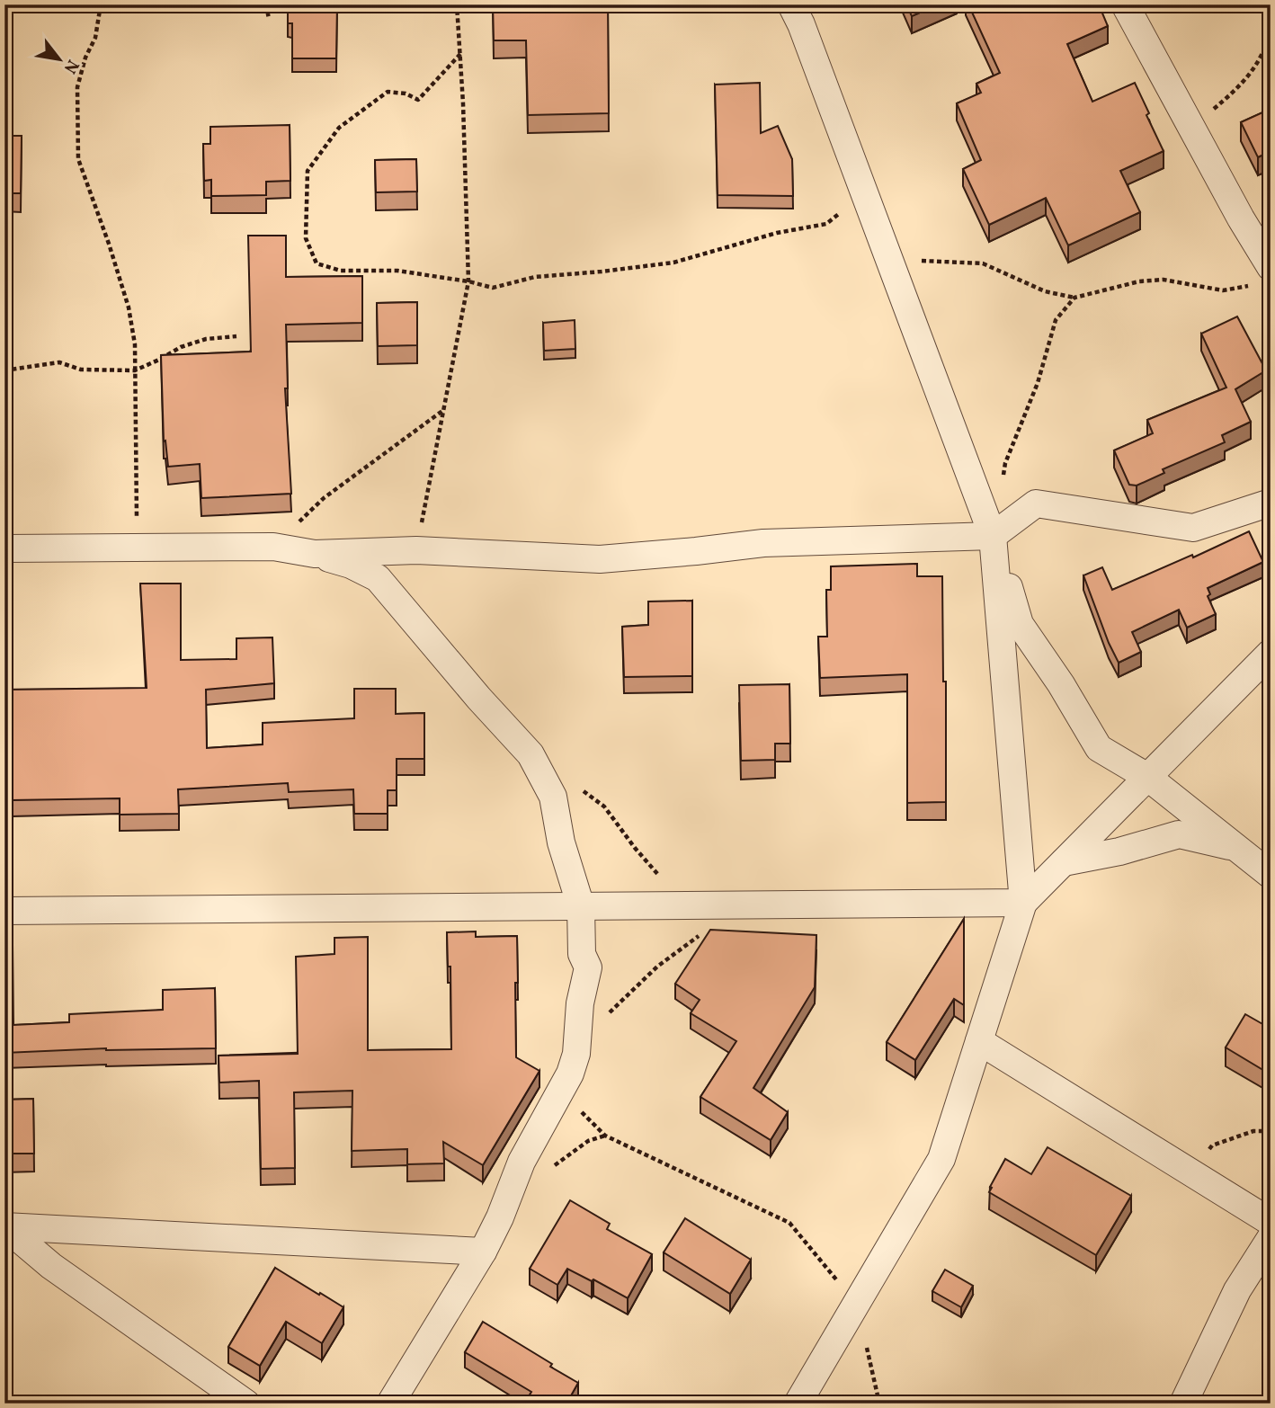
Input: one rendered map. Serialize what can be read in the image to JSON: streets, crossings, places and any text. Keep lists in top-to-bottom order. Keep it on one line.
{"north":"bottom right"}
